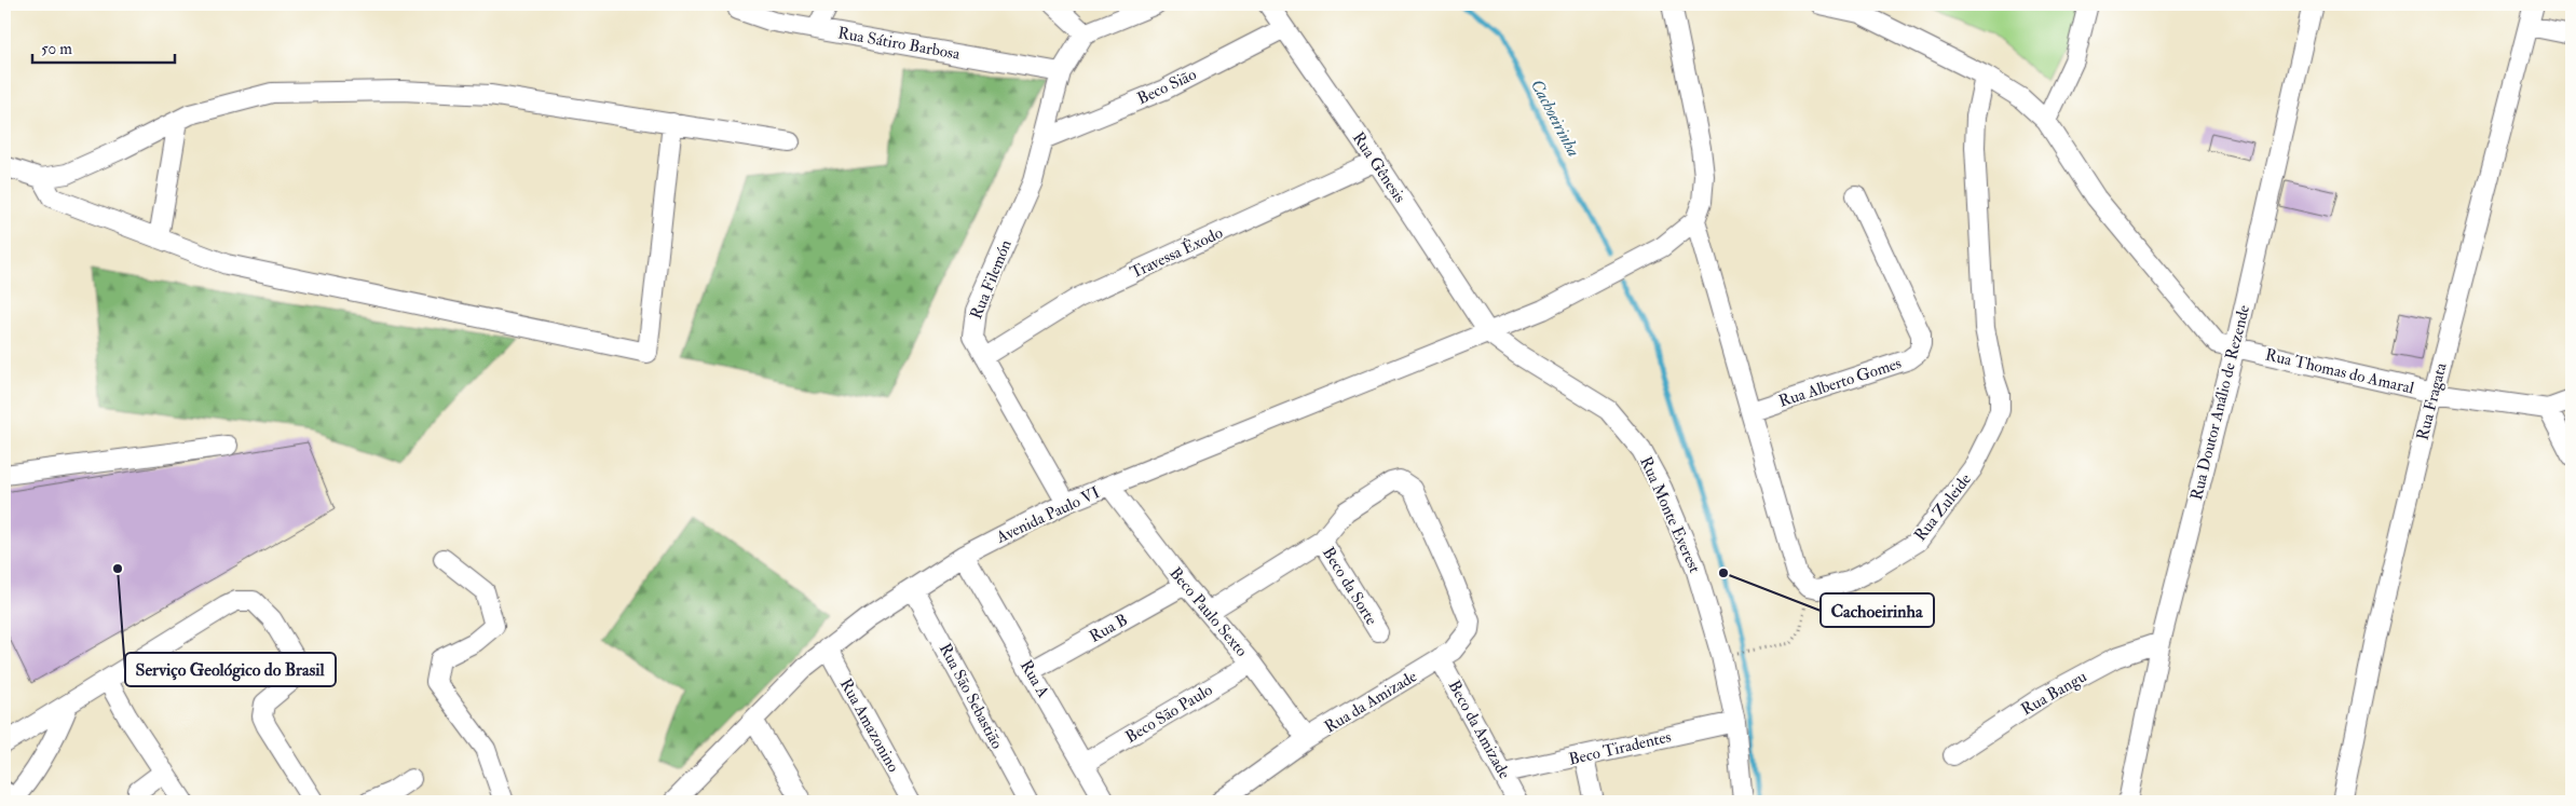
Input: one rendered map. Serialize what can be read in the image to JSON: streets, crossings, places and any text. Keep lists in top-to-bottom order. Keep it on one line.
{"streets":{"street":["Rua Sátiro Barbosa","Beco Sião","Rua Gênesis","Travessa Êxodo","Rua Filemón","Rua Thomas do Amaral","Rua Alberto Gomes","Rua Fragata","Rua Doutor Análio de Rezende","Rua Zuleide","Avenida Paulo VI","Rua Monte Everest","Beco da Sorte","Beco Paulo Sexto","Rua B","Rua A","Rua Bangu","Rua São Sebastião","Rua da Amizade","Beco São Paulo","Rua Amazonino","Beco da Amizade","Beco Tiradentes"]},"crossings":[["Rua Sátiro Barbosa","Rua Filemón"],["Beco Sião","Rua Gênesis"],["Beco Sião","Rua Filemón"],["Rua Gênesis","Travessa Êxodo"],["Rua Gênesis","Avenida Paulo VI"],["Rua Gênesis","Rua Monte Everest"],["Travessa Êxodo","Rua Filemón"],["Rua Filemón","Avenida Paulo VI"],["Rua Thomas do Amaral","Rua Fragata"],["Rua Thomas do Amaral","Rua Doutor Análio de Rezende"],["Rua Thomas do Amaral","Rua Zuleide"],["Rua Doutor Análio de Rezende","Rua Bangu"],["Avenida Paulo VI","Rua Monte Everest"],["Avenida Paulo VI","Beco Paulo Sexto"],["Avenida Paulo VI","Rua A"],["Avenida Paulo VI","Rua São Sebastião"],["Avenida Paulo VI","Rua Amazonino"],["Rua Monte Everest","Beco Tiradentes"],["Beco da Sorte","Rua da Amizade"],["Beco Paulo Sexto","Rua B"],["Beco Paulo Sexto","Rua da Amizade"],["Beco Paulo Sexto","Beco São Paulo"],["Rua B","Rua A"],["Rua A","Beco São Paulo"],["Rua da Amizade","Beco da Amizade"],["Beco da Amizade","Beco Tiradentes"]],"water":["Cachoeirinha"],"places":["Serviço Geológico do Brasil","Cachoeirinha"],"scale_bar":"50 m"}
